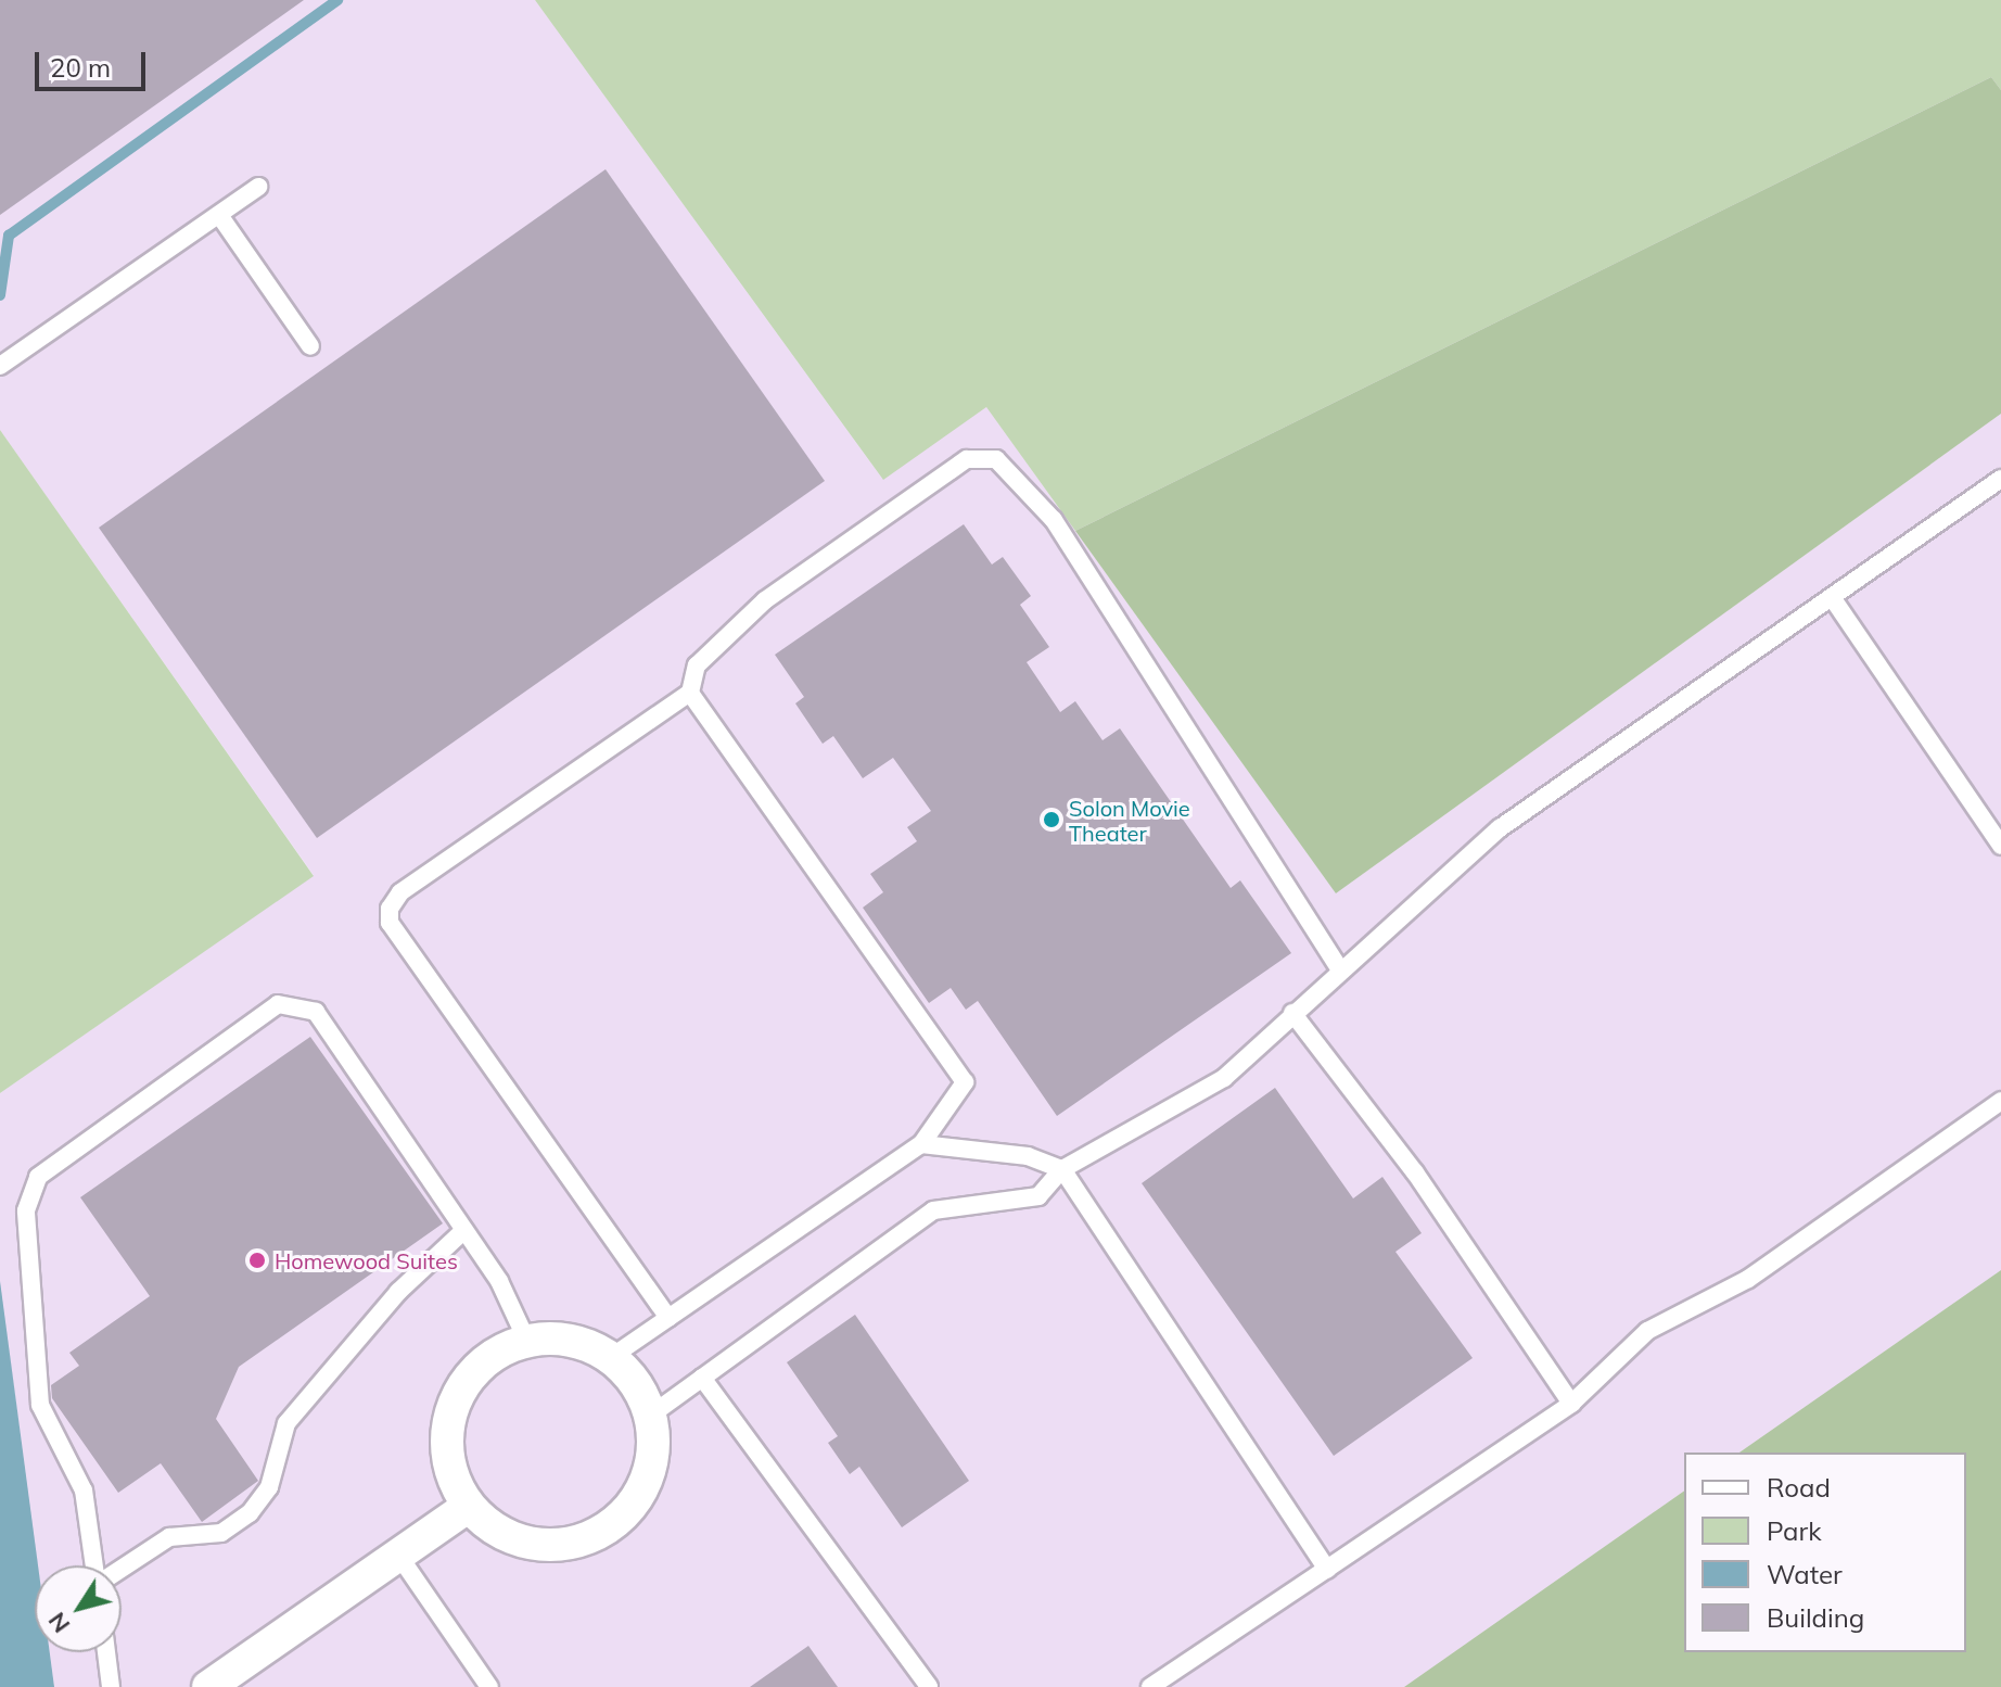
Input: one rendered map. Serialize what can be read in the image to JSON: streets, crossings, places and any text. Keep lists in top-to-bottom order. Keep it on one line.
{"places":["Solon Movie Theater","Homewood Suites"],"legend":["Road","Park","Water","Building"],"scale_bar":"20 m","north":"bottom left"}
